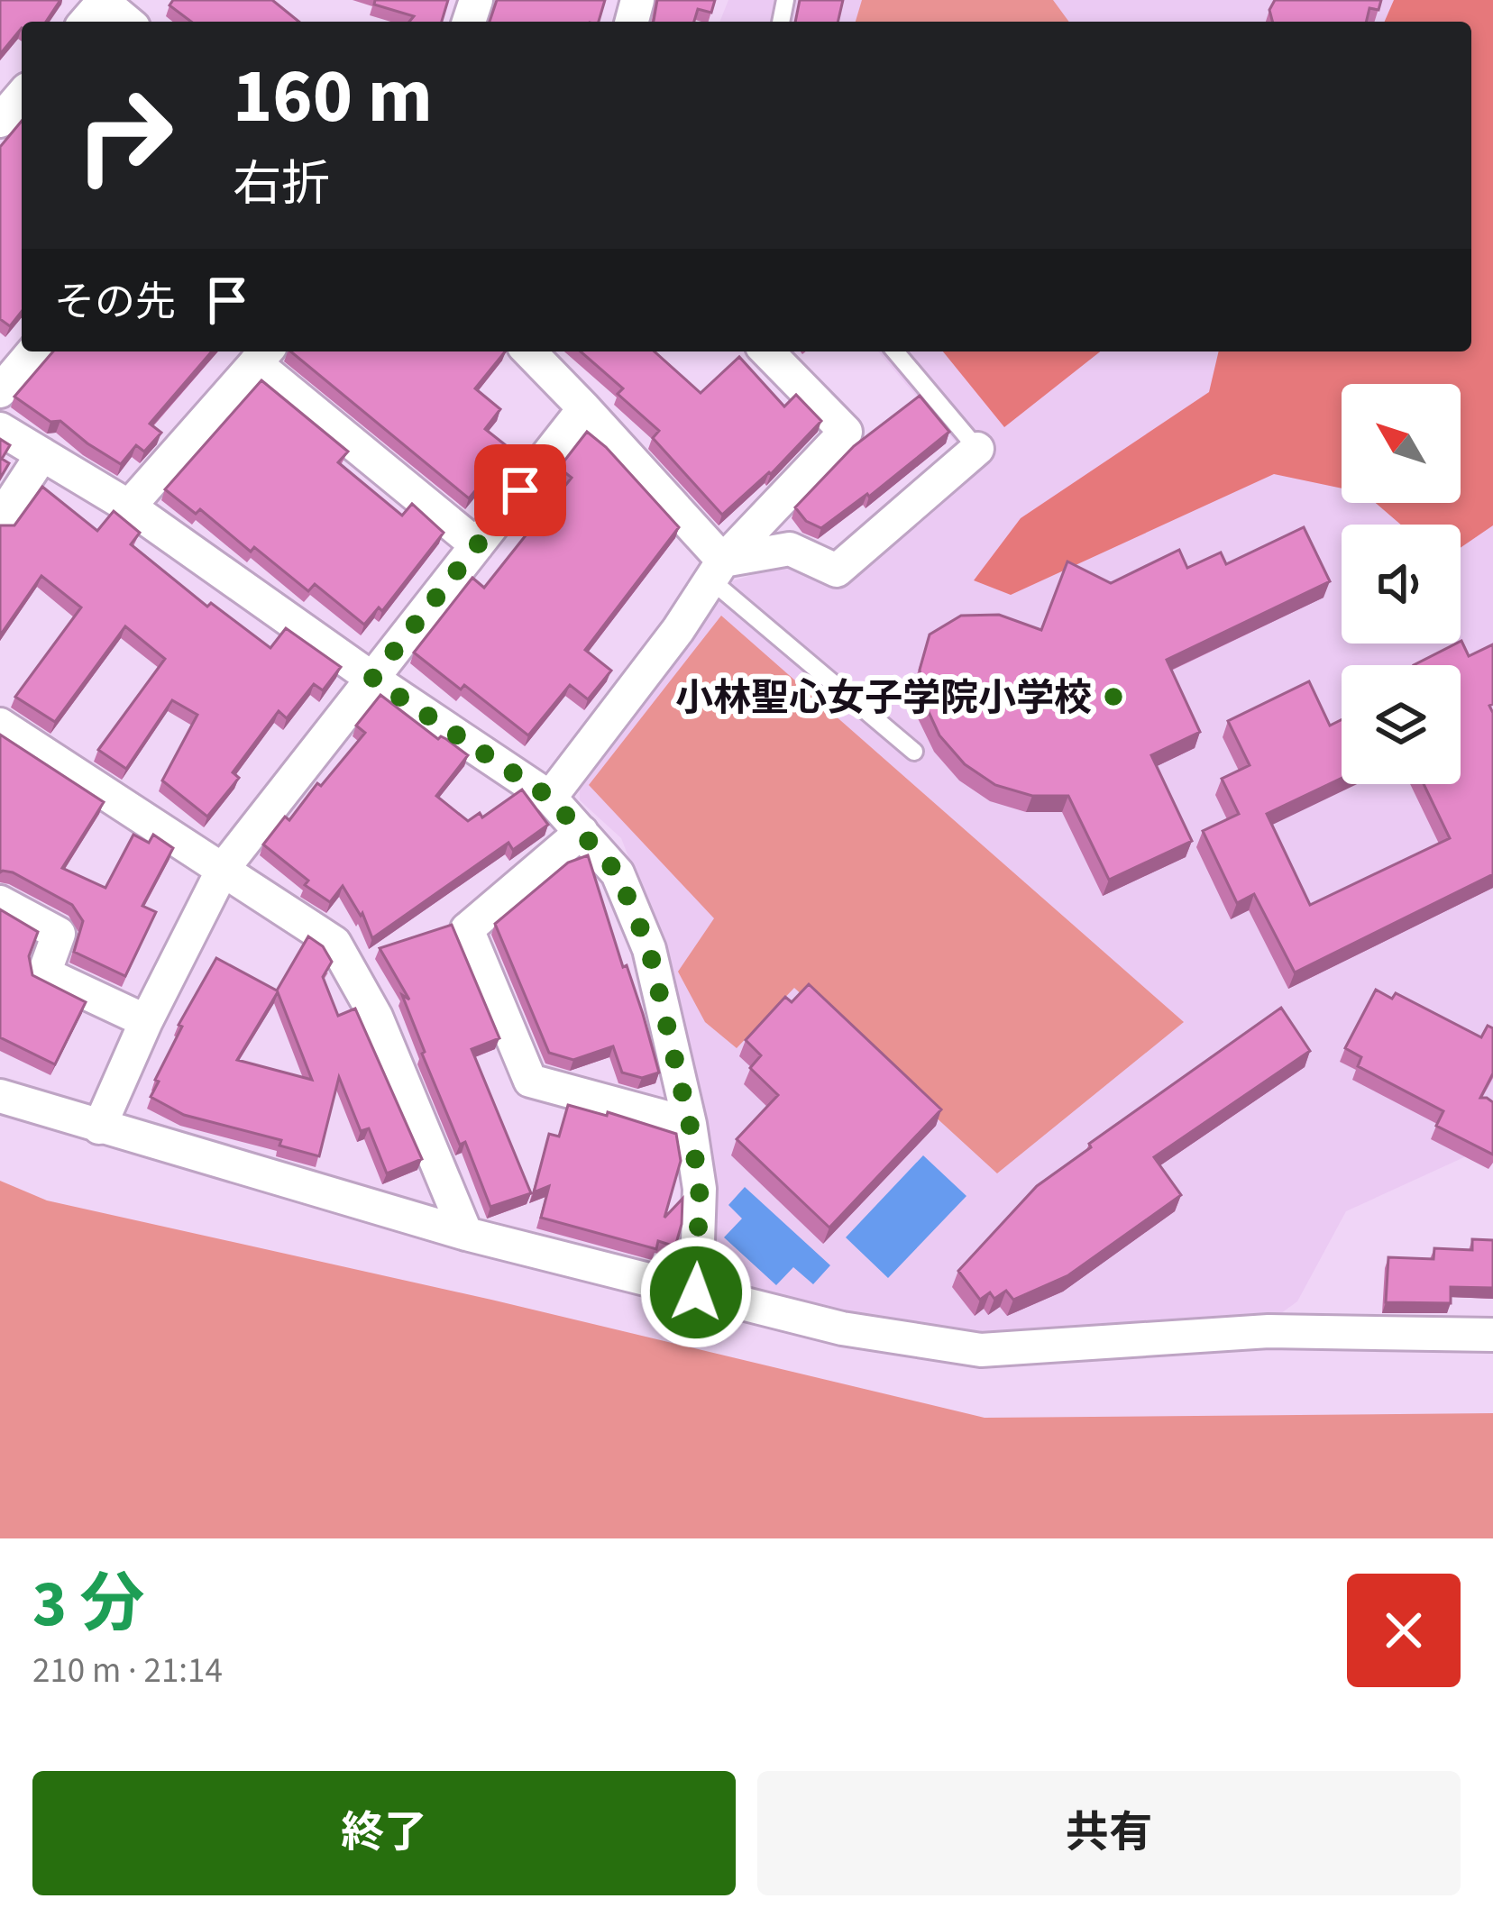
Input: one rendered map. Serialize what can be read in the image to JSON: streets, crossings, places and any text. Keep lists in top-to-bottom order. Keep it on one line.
{"places":["小林聖心女子学院小学校"],"north":"top left","page":{"turn":["160 m","右折"],"then":"その先","heading":["3 分","210 m · 21:14"],"buttons":["終了","共有"]}}
